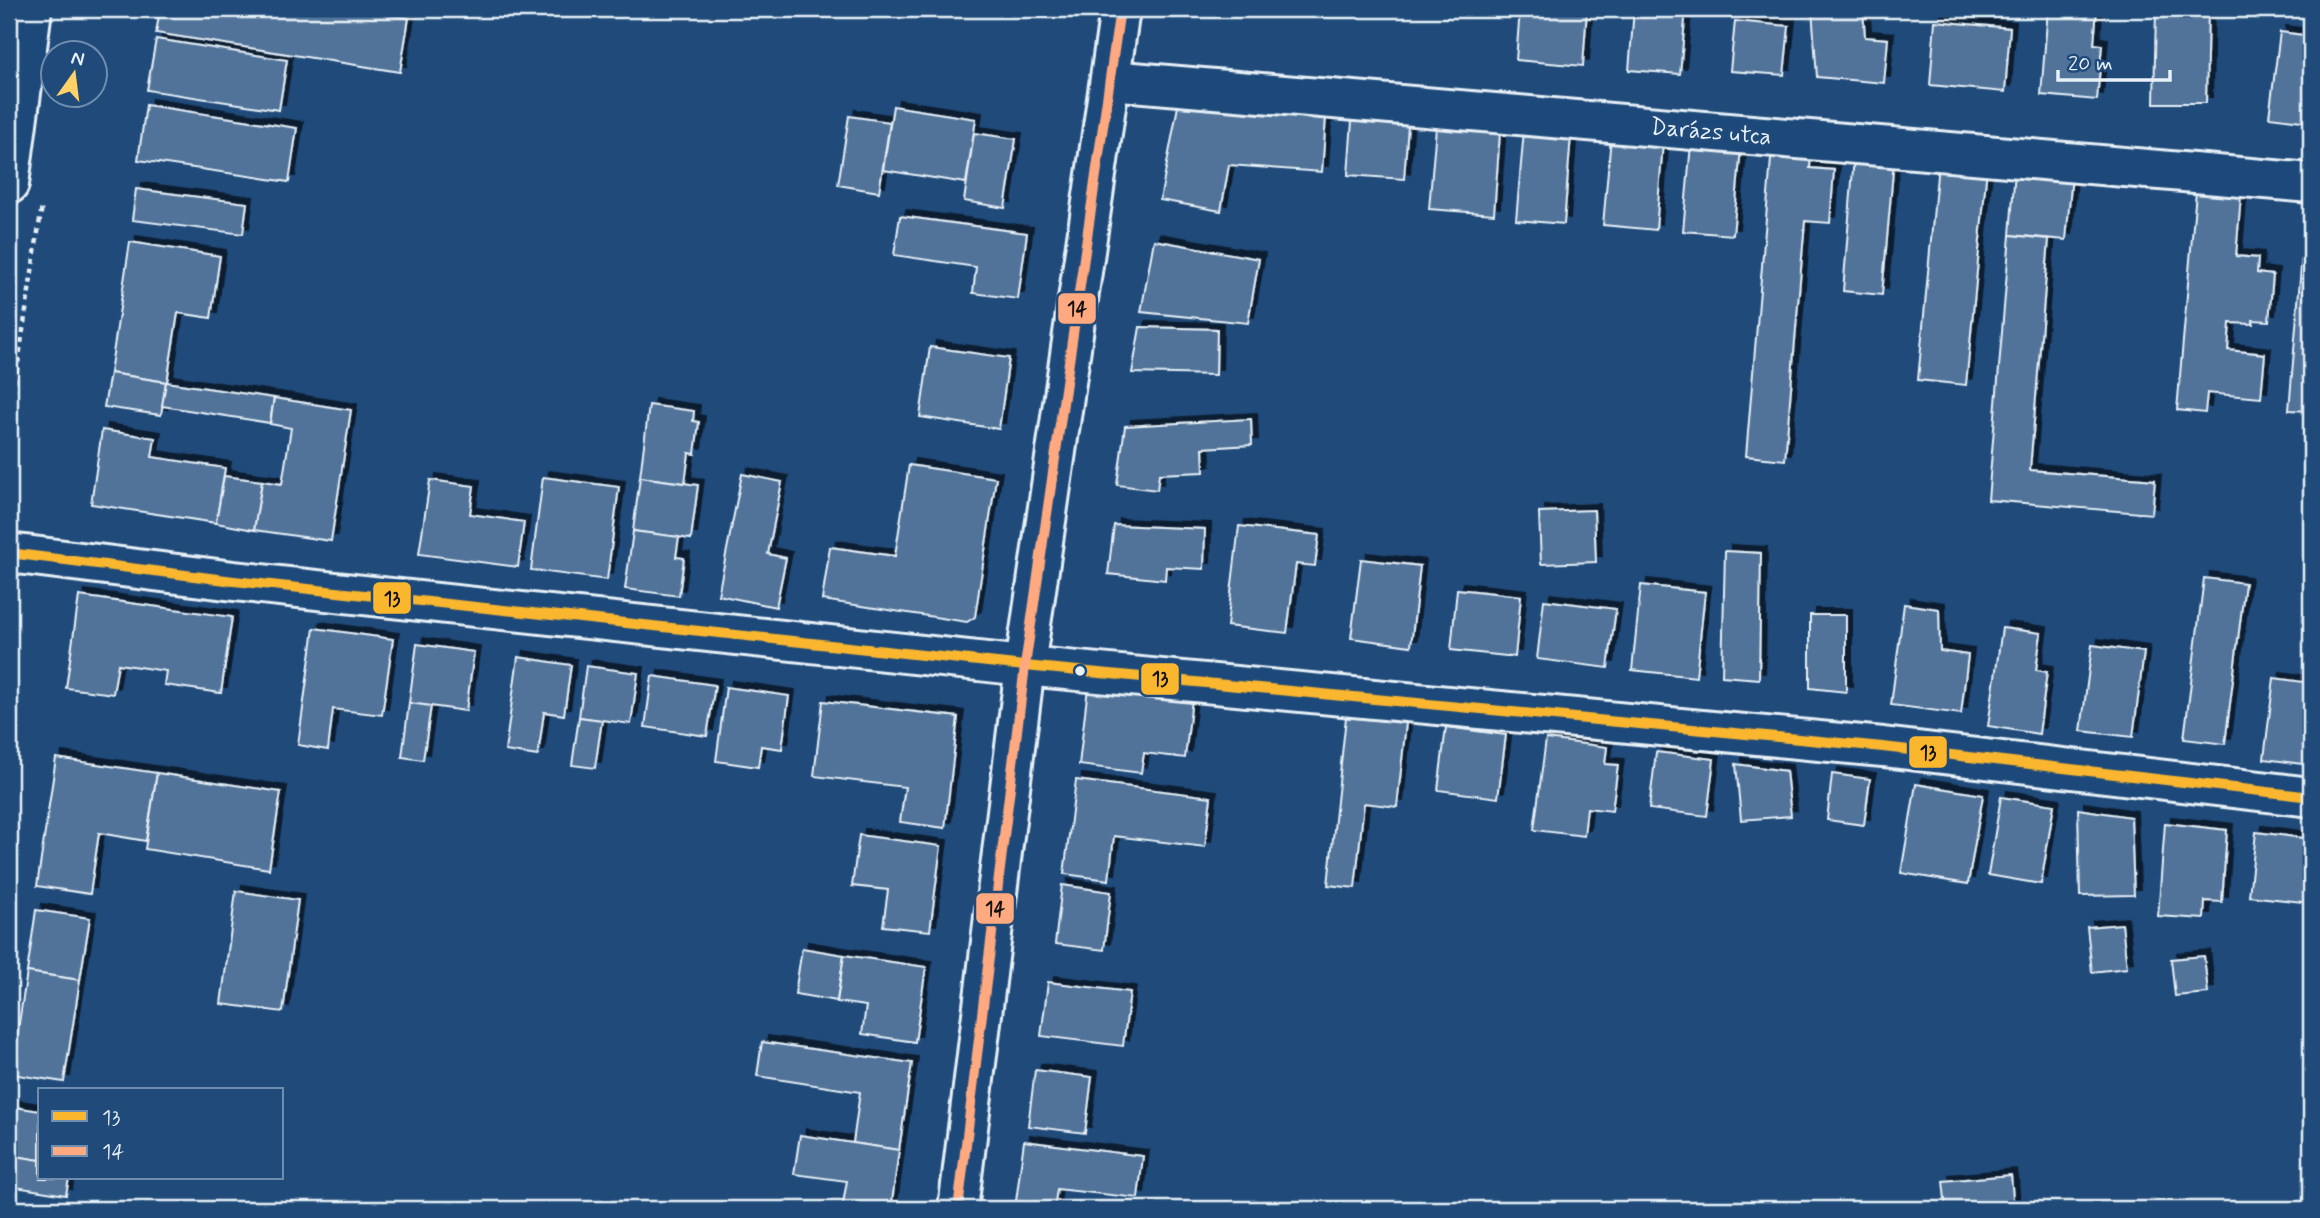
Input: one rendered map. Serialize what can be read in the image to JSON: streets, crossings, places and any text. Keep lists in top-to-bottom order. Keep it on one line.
{"streets":{"street":["Darázs utca"]},"lines":["transit line 14","transit line 13"],"legend":["13","14"],"scale_bar":"20 m","north":"top"}
